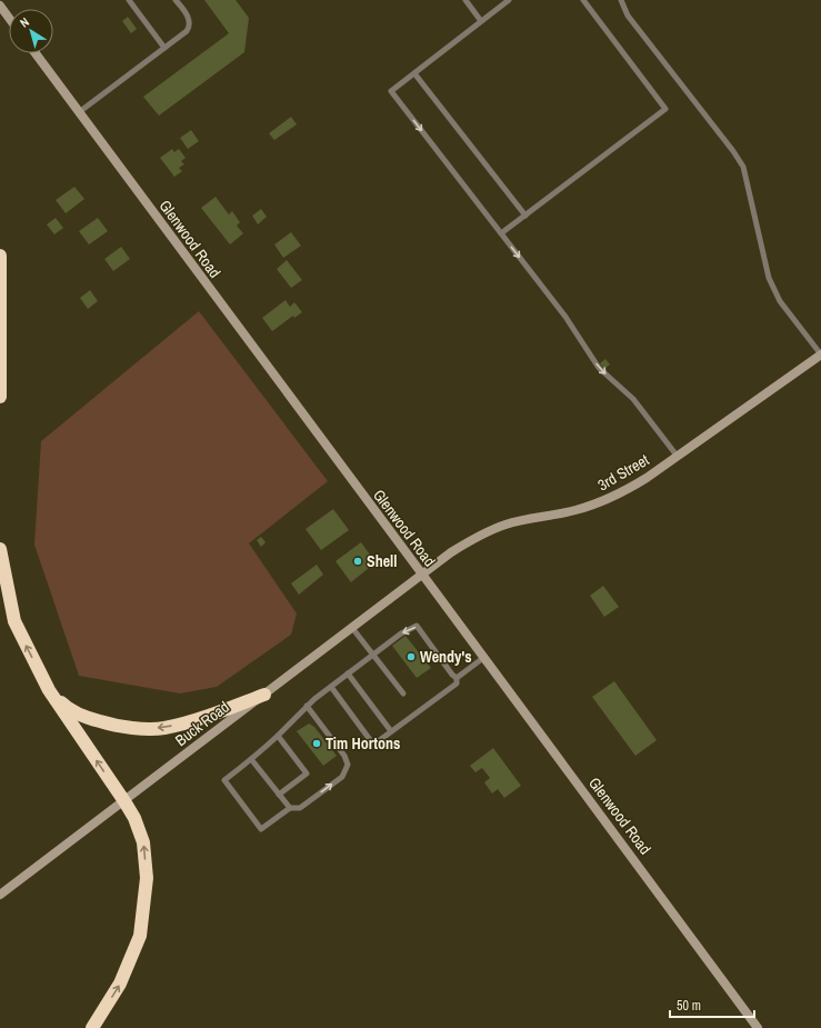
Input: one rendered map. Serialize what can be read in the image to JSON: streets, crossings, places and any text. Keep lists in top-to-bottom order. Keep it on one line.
{"streets":{"street":["Glenwood Road","3rd Street","Buck Road"]},"crossings":[["Glenwood Road","3rd Street"],["Glenwood Road","Buck Road"],["3rd Street","Buck Road"]],"places":["Shell","Wendy's","Tim Hortons"],"scale_bar":"50 m","north":"top left"}
